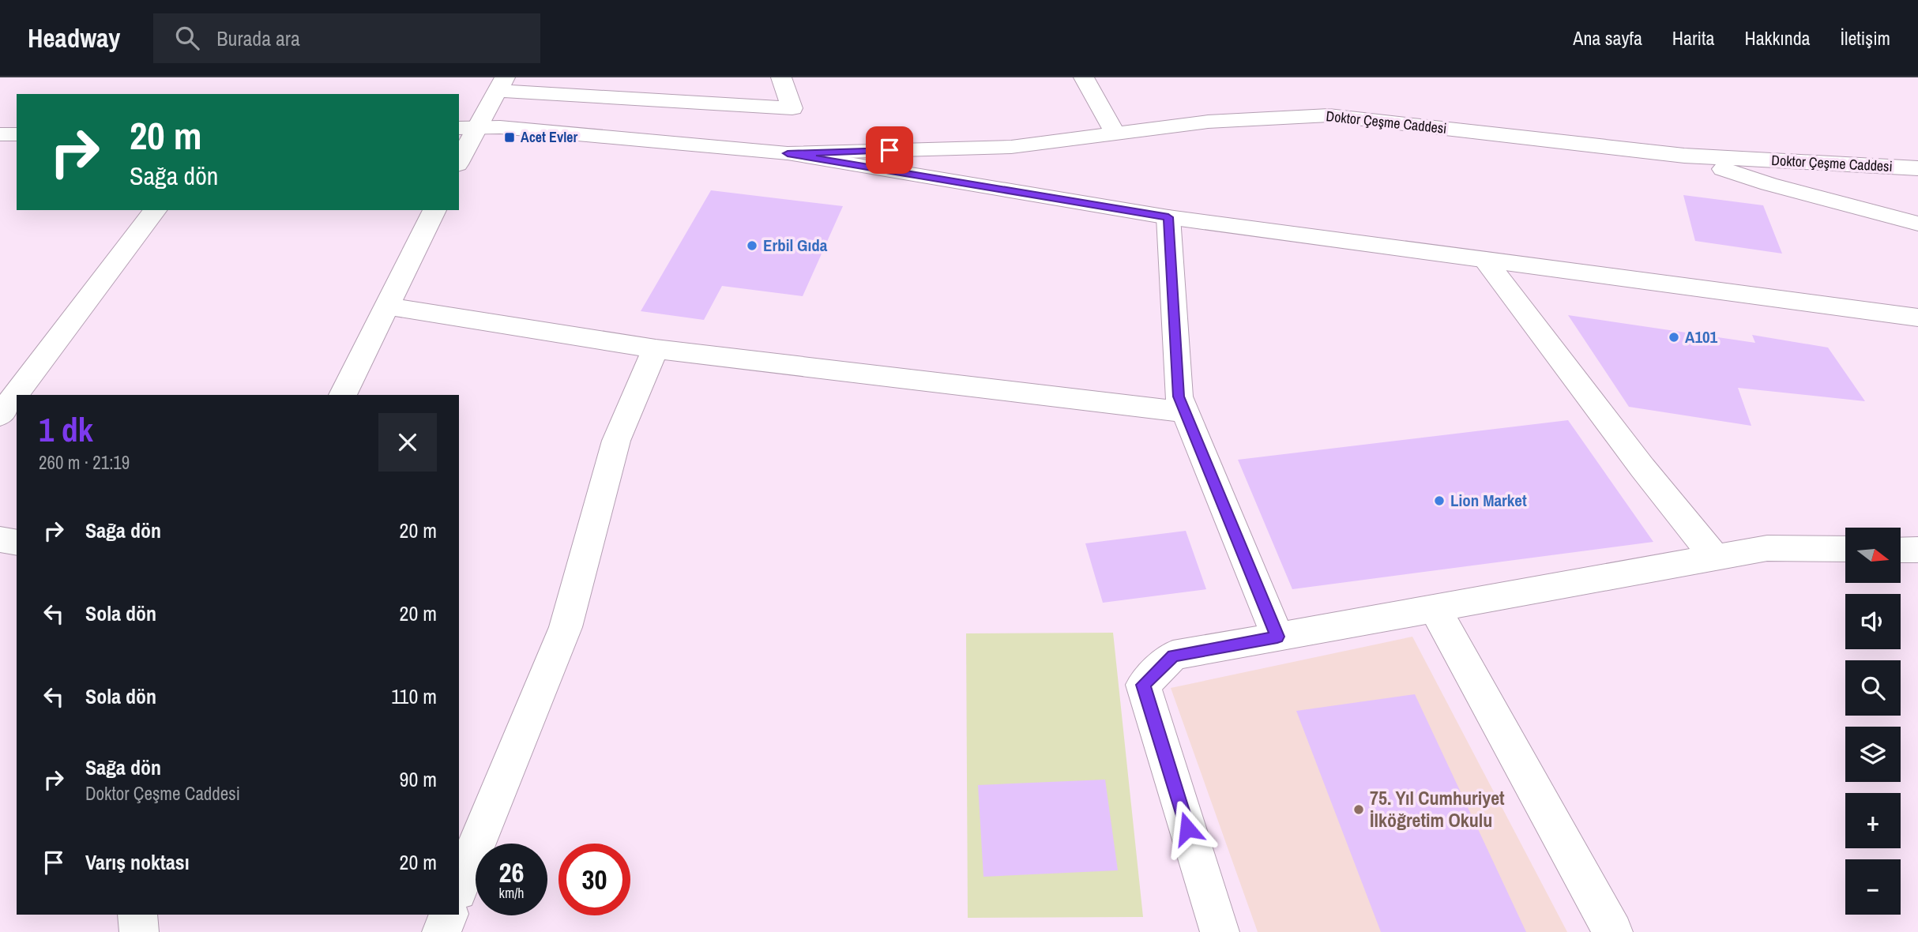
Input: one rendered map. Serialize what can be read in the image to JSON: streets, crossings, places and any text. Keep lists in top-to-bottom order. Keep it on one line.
{"streets":{"street":["Doktor Çeşme Caddesi"]},"places":{"transit":["Acet Evler"],"other":["Erbil Gıda","A101","Lion Market","75. Yıl Cumhuriyet İlköğretim Okulu"]},"north":"right","page":{"header":"Headway","search":"Burada ara","nav":["Ana sayfa","Harita","Hakkında","İletişim"],"turn":["20 m","Sağa dön"],"heading":["1 dk","260 m · 21:19"],"list":[{"name":"Sağa dön","value":"20 m"},{"name":"Sola dön","value":"20 m"},{"name":"Sola dön","value":"110 m"},{"name":"Sağa dön","note":"Doktor Çeşme Caddesi","value":"90 m"},{"name":"Varış noktası","value":"20 m"}],"map_buttons":["+","−"],"speed":"26 km/h","limit":"30"}}
